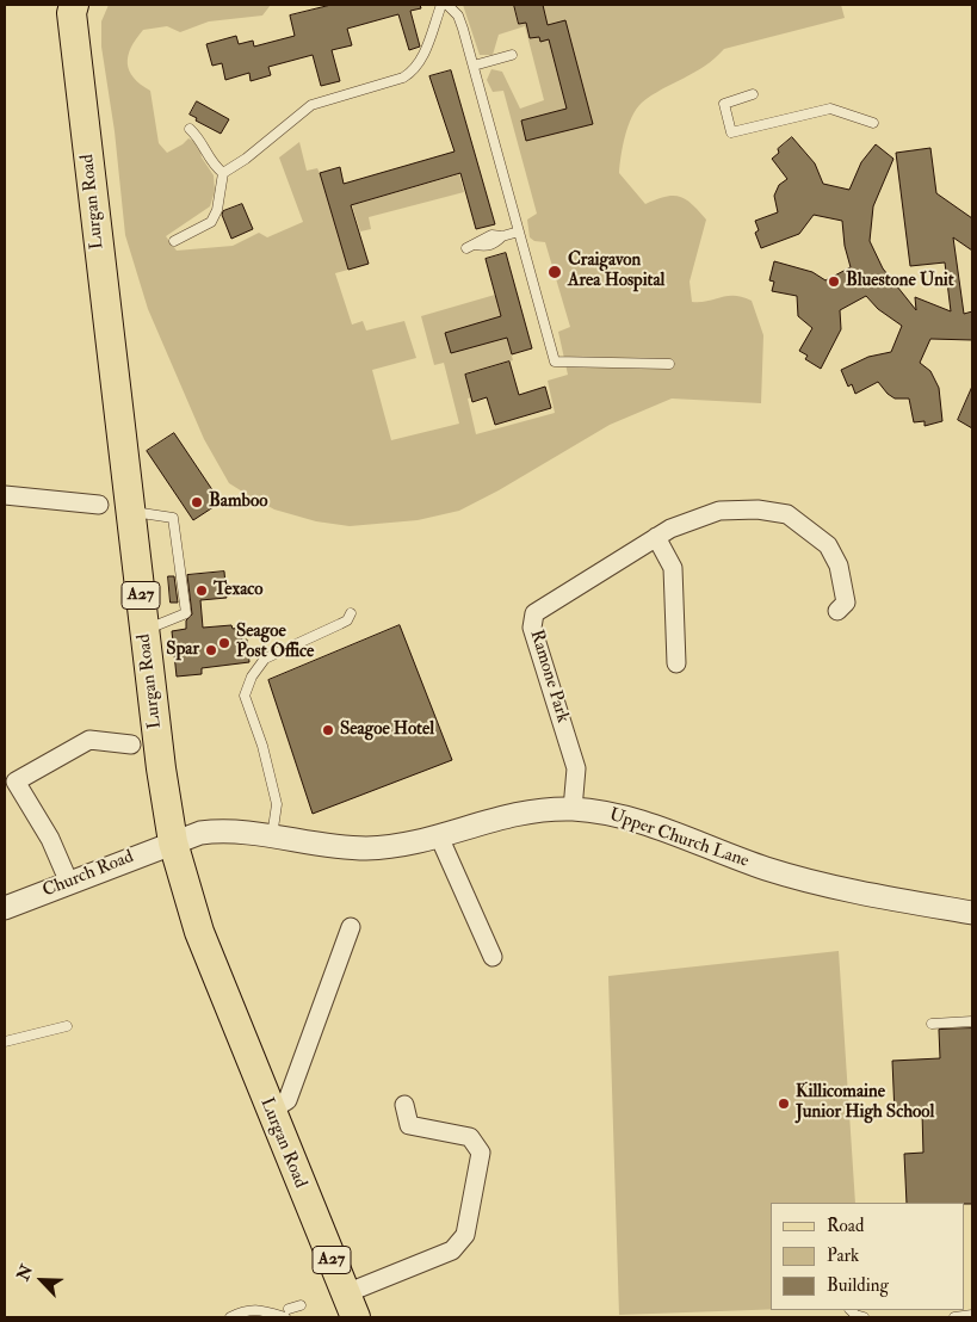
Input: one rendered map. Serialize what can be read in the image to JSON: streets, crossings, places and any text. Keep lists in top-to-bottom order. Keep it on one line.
{"streets":{"main road":["Lurgan Road","A27"],"street":["Ramone Park","Upper Church Lane","Church Road"]},"crossings":[["Lurgan Road","Upper Church Lane"],["Lurgan Road","Church Road"],["Ramone Park","Upper Church Lane"],["Upper Church Lane","Church Road"]],"places":["Craigavon Area Hospital","Bluestone Unit","Bamboo","Texaco","Seagoe Post Office","Spar","Seagoe Hotel","Killicomaine Junior High School"],"legend":["Road","Park","Building"],"north":"top left"}
